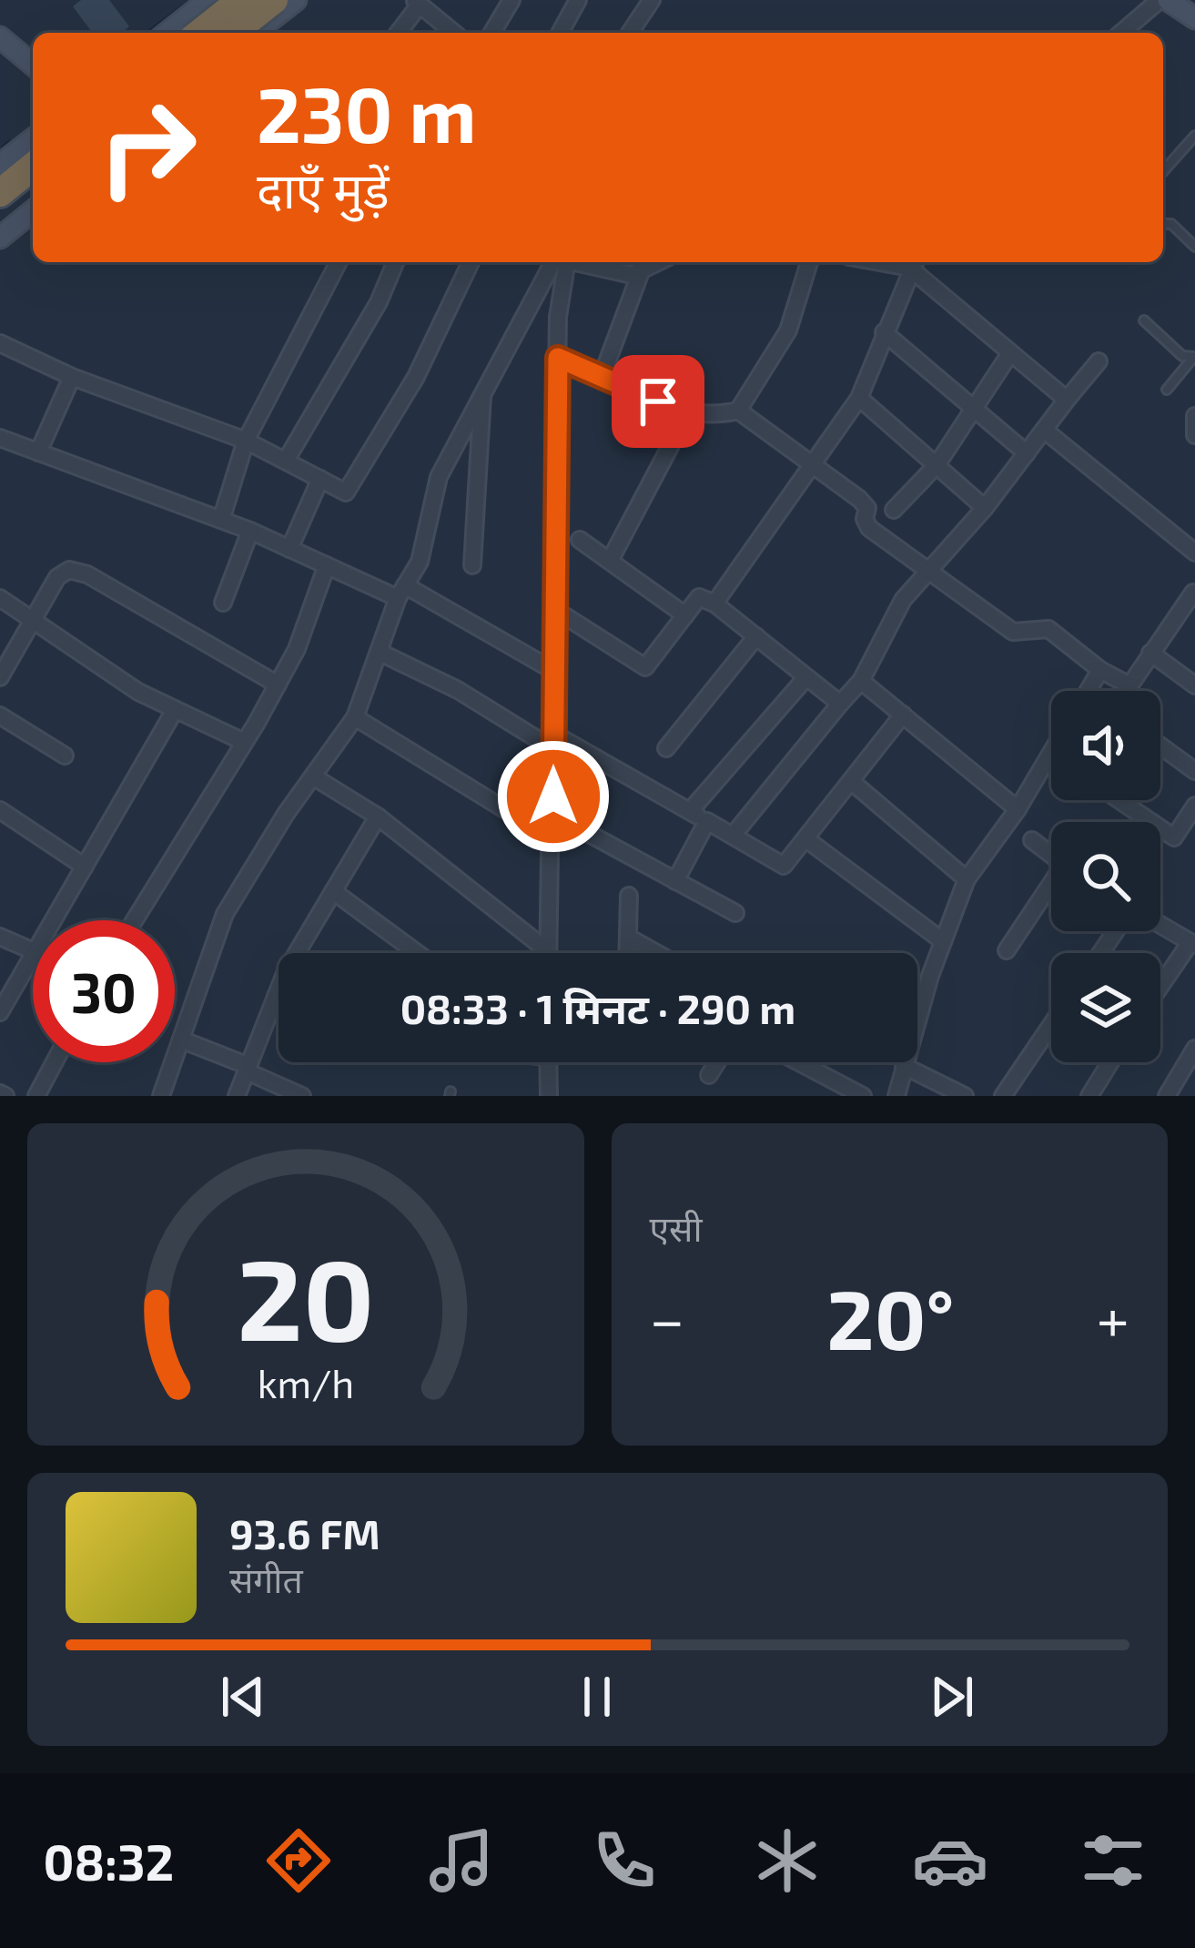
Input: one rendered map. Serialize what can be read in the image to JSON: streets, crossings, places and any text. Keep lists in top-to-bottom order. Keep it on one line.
{"page":{"turn":["230 m","दाएँ मुड़ें"],"limit":"30","trip":"08:33 · 1 मिनट · 290 m","tile":"एसी","heat":["−","20°","+"],"song":["93.6 FM","संगीत"],"tabs":"08:32","gauge":["20","km/h"]}}
